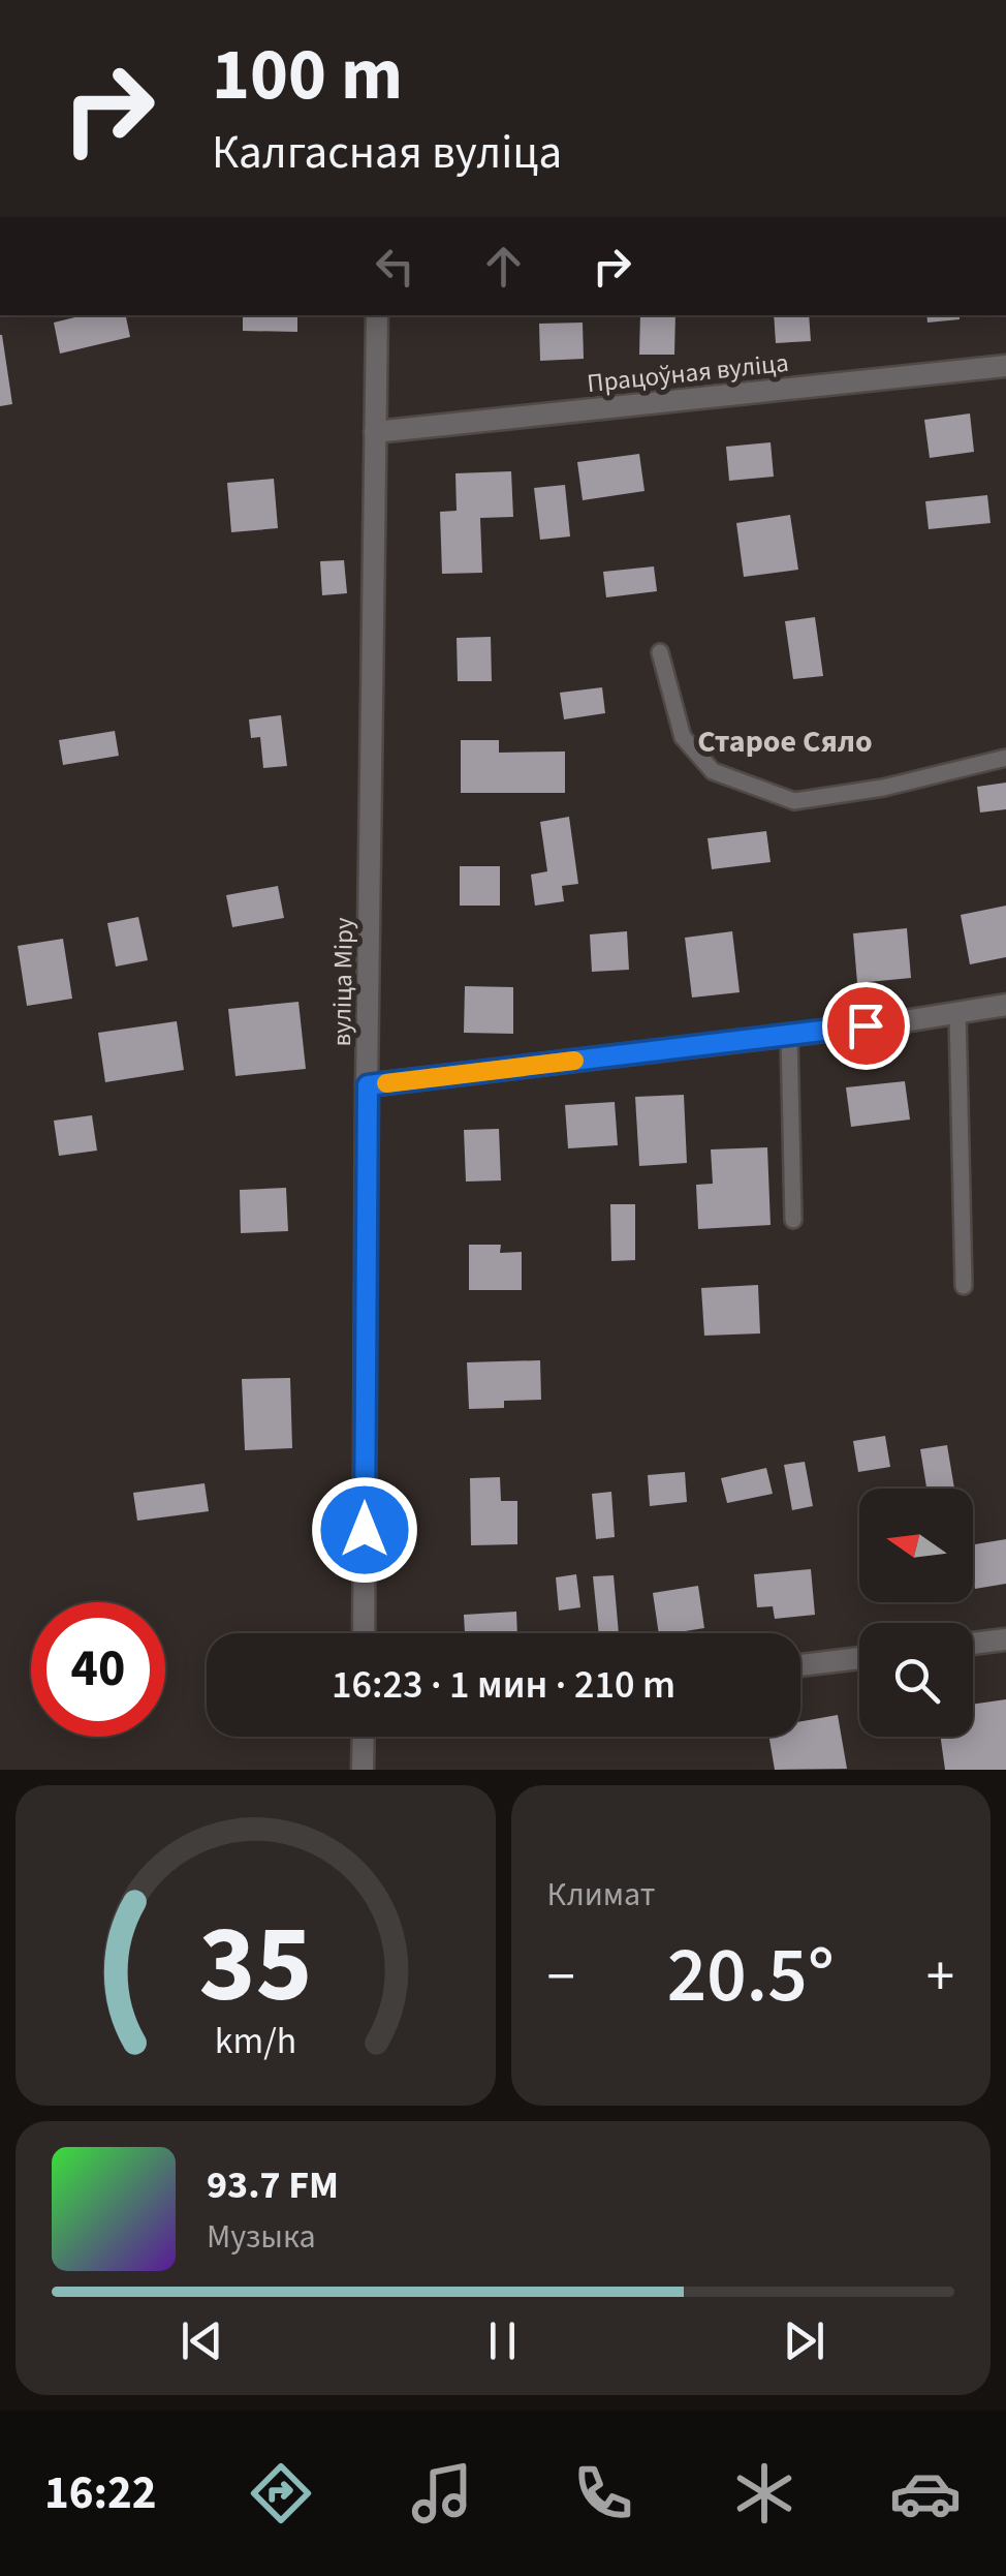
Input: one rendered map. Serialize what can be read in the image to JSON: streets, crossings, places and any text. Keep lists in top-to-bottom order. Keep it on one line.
{"streets":{"street":["Працоўная вуліца","вуліца Міру"]},"crossings":[["Працоўная вуліца","вуліца Міру"]],"districts":["Старое Сяло"],"north":"left","page":{"turn":["100 m","Калгасная вуліца"],"limit":"40","trip":"16:23 · 1 мин · 210 m","tile":"Климат","heat":["−","20.5°","+"],"song":["93.7 FM","Музыка"],"tabs":"16:22","gauge":["35","km/h"]}}
